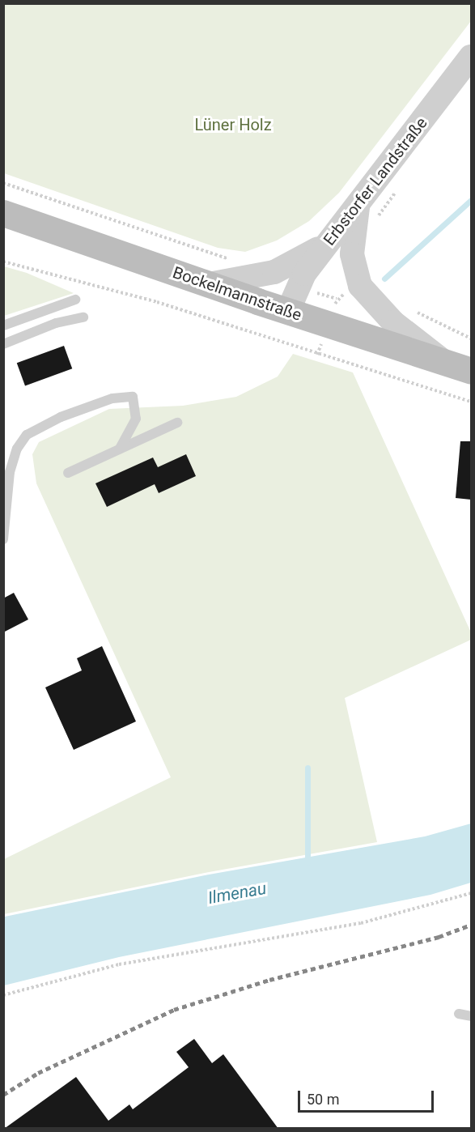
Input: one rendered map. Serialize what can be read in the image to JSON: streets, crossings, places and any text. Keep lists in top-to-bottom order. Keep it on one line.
{"streets":{"main road":["Bockelmannstraße"],"street":["Erbstorfer Landstraße"]},"crossings":[["Erbstorfer Landstraße","Bockelmannstraße"]],"water":["Ilmenau"],"parks":["Lüner Holz"],"scale_bar":"50 m"}
